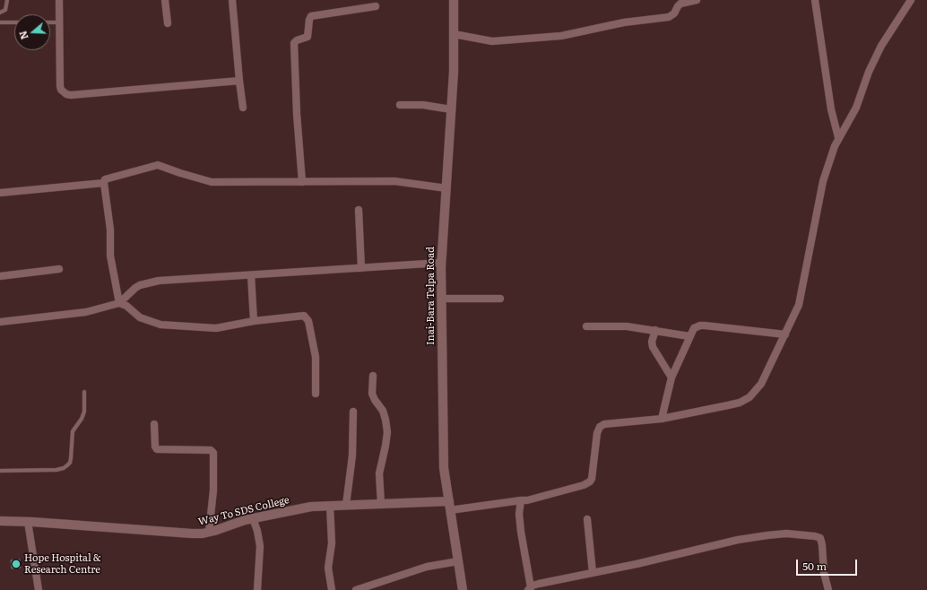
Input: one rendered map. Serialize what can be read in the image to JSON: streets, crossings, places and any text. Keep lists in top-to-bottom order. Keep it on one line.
{"streets":{"street":["Inai-Bara Telpa Road","Way To SDS College"]},"crossings":[["Inai-Bara Telpa Road","Way To SDS College"]],"places":["Hope Hospital & Research Centre"],"scale_bar":"50 m","north":"left"}
